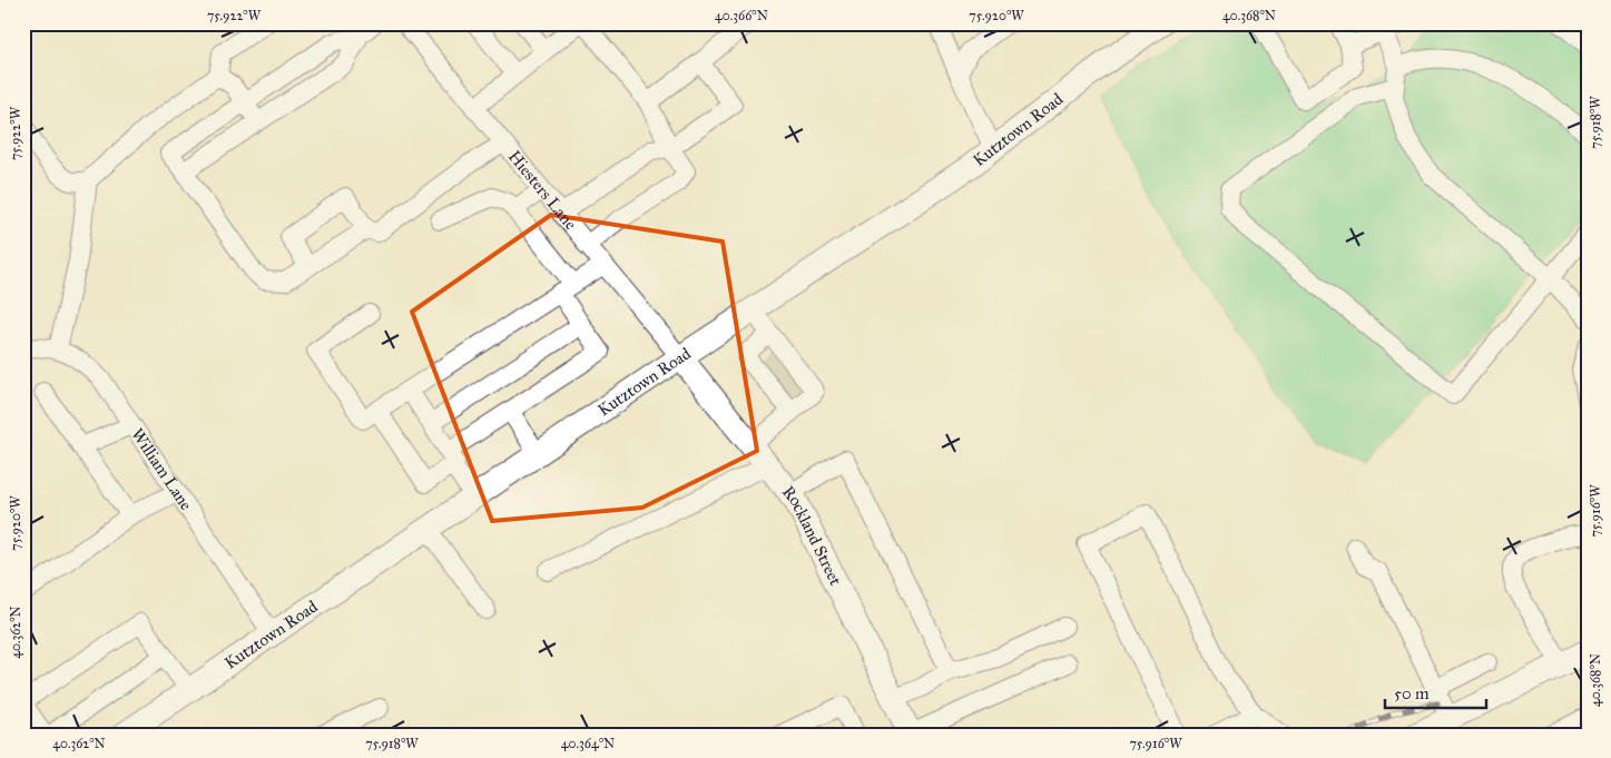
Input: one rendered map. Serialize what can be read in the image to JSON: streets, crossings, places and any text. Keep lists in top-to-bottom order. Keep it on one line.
{"streets":{"main road":["Kutztown Road","Rockland Street"],"street":["Hiesters Lane","William Lane"]},"crossings":[["Kutztown Road","Hiesters Lane"],["Kutztown Road","William Lane"],["Kutztown Road","Rockland Street"],["Hiesters Lane","Rockland Street"]],"scale_bar":"50 m","coordinates":["75.922°W","40.366°N","75.920°W","40.368°N","75.918°W","75.916°W","40.362°N","40.364°N"]}
